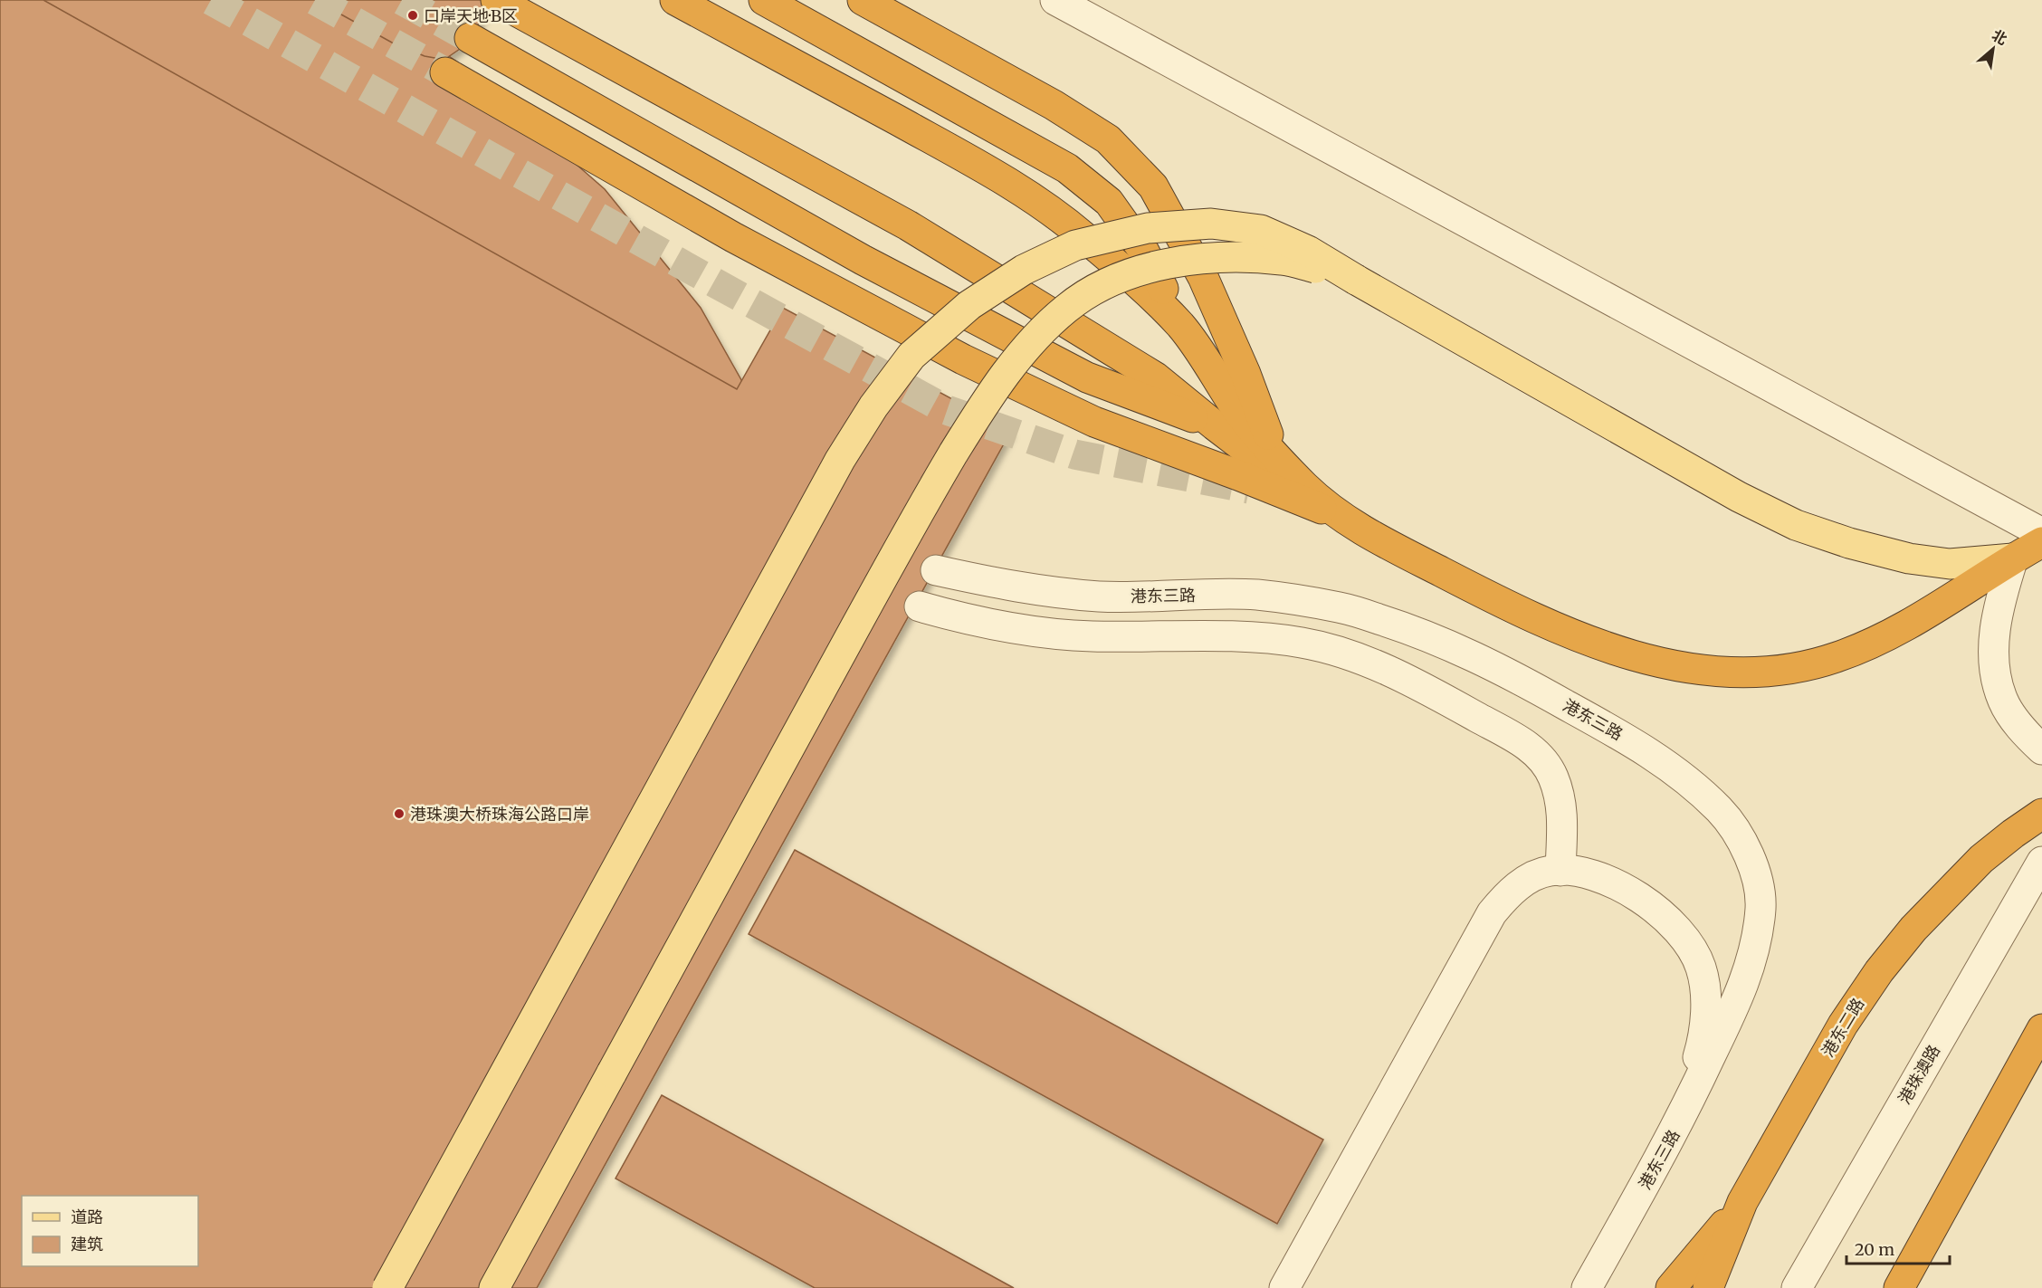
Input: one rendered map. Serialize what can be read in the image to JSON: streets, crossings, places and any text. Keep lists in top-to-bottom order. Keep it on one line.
{"streets":{"highway":["港东二路"],"street":["港东三路","港珠澳路"]},"places":["口岸天地·B区","港珠澳大桥珠海公路口岸"],"legend":["道路","建筑"],"scale_bar":"20 m","north":"top right"}
